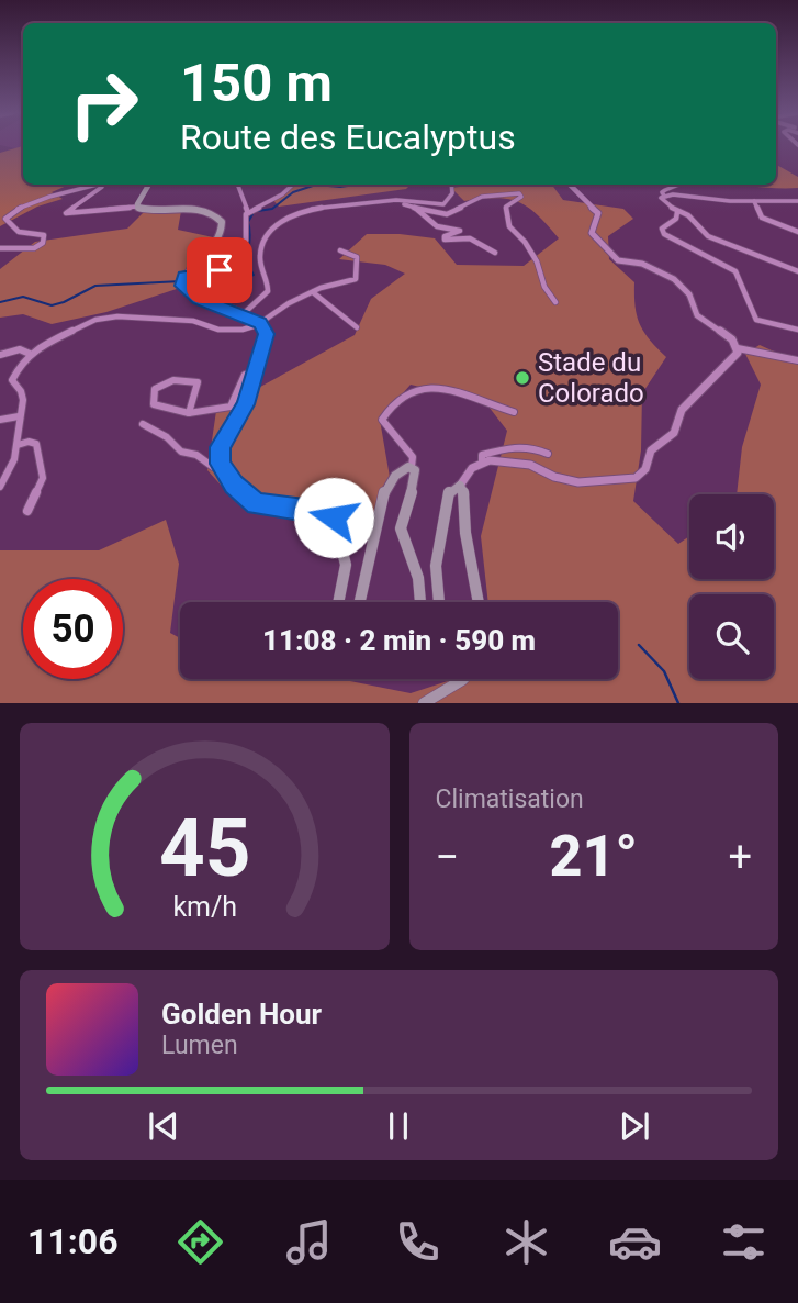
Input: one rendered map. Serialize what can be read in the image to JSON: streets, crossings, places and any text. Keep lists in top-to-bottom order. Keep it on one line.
{"places":["Stade du Colorado"],"page":{"turn":["150 m","Route des Eucalyptus"],"limit":"50","trip":"11:08 · 2 min · 590 m","tile":"Climatisation","heat":["−","21°","+"],"song":["Golden Hour","Lumen"],"tabs":"11:06","gauge":["45","km/h"]}}
